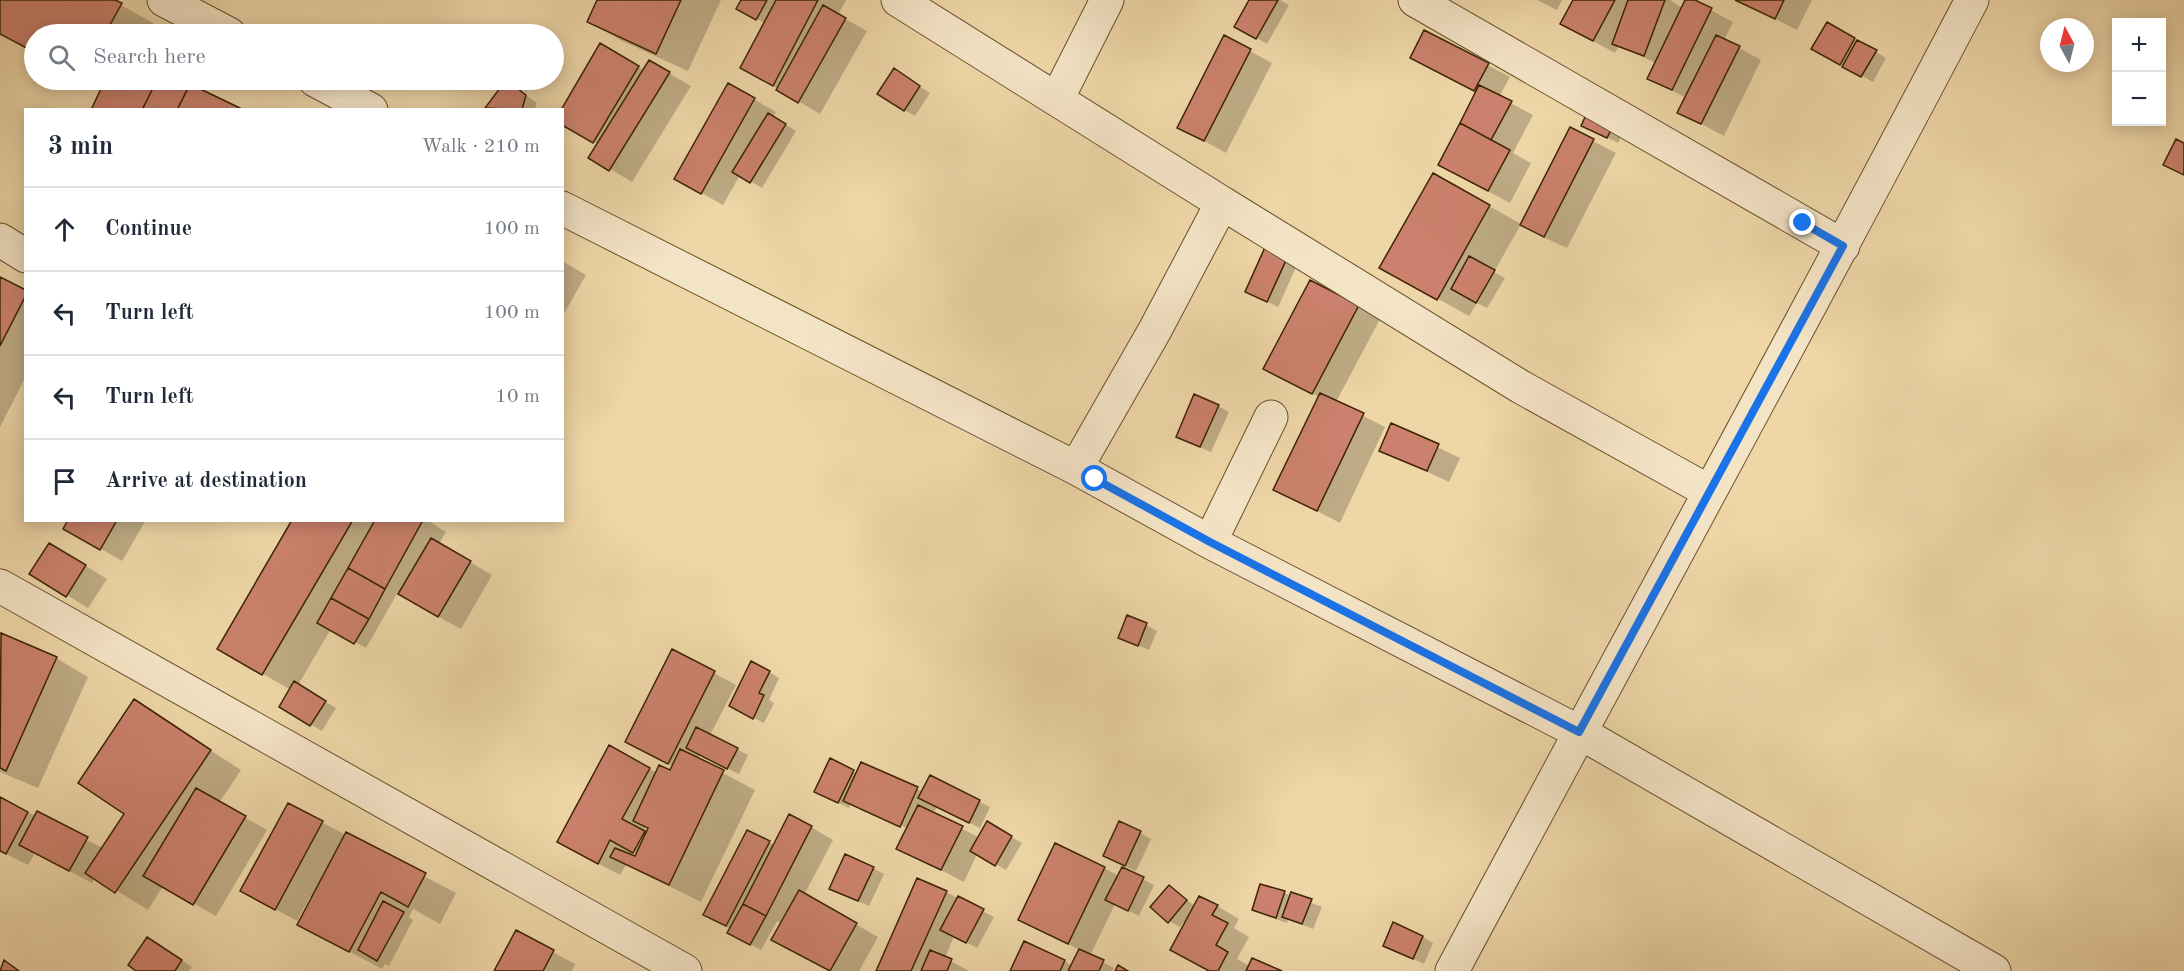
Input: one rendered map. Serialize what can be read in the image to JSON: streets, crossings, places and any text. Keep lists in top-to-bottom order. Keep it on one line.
{"north":"top","page":{"map_buttons":["+","−"],"search":"Search here","heading":["3 min","Walk · 210 m"],"list":[["Continue","100 m"],["Turn left","100 m"],["Turn left","10 m"],"Arrive at destination"]}}
